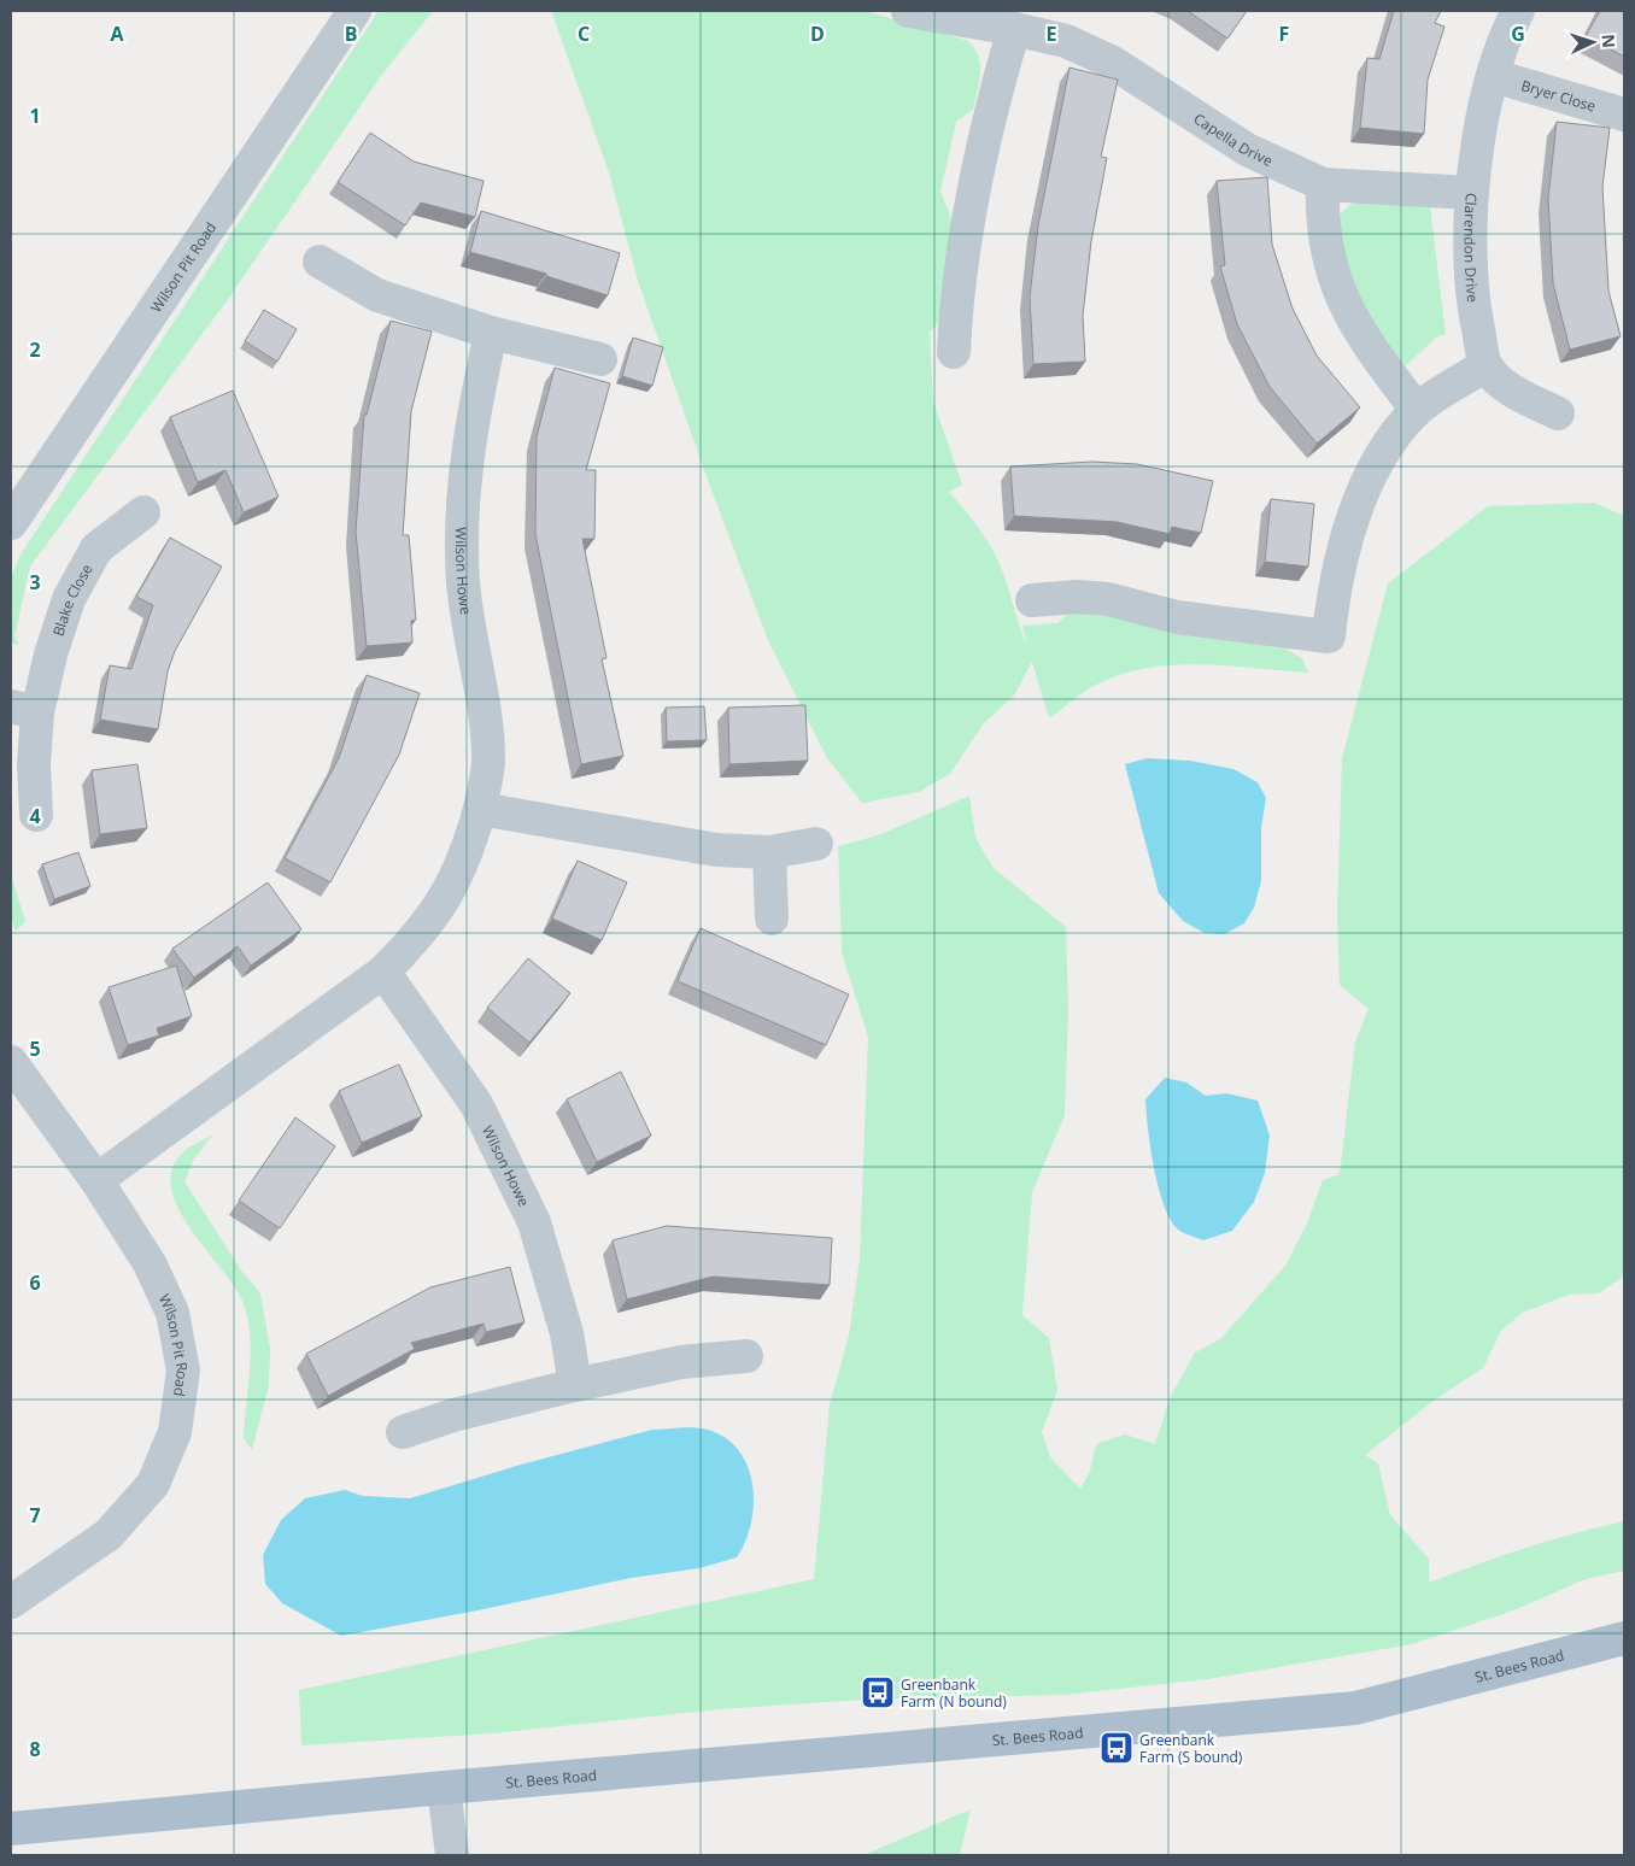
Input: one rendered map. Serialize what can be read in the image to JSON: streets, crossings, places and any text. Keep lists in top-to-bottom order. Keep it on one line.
{"streets":{"main road":["St. Bees Road"],"street":["Bryer Close","Capella Drive","Clarendon Drive","Wilson Pit Road","Wilson Howe","Blake Close"]},"crossings":[["Bryer Close","Clarendon Drive"],["Capella Drive","Clarendon Drive"],["Wilson Pit Road","Wilson Howe"]],"places":{"bus stop":["Greenbank Farm (N bound)","Greenbank Farm (S bound)"]},"north":"right","grid":{"columns":["A","B","C","D","E","F","G"],"rows":["1","2","3","4","5","6","7","8"]}}
